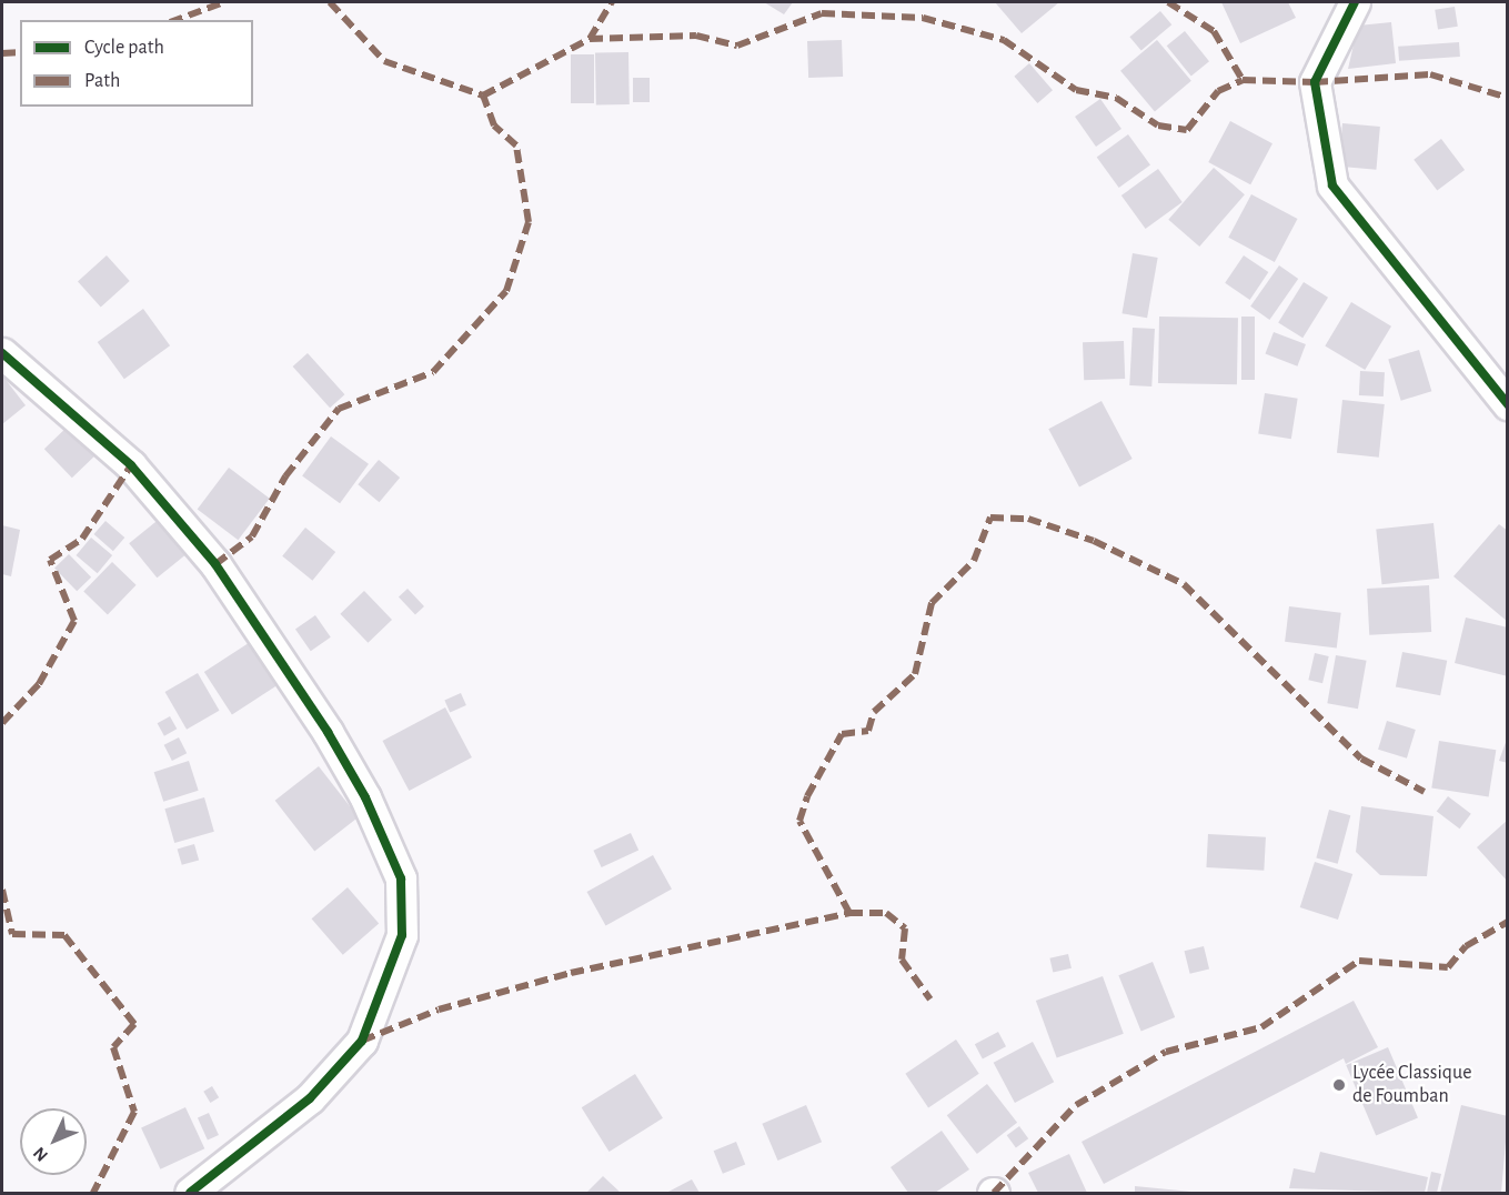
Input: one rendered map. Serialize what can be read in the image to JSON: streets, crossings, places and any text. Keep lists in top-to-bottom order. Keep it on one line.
{"places":["Lycée Classique de Foumban"],"legend":["Cycle path","Path"],"north":"bottom left"}
